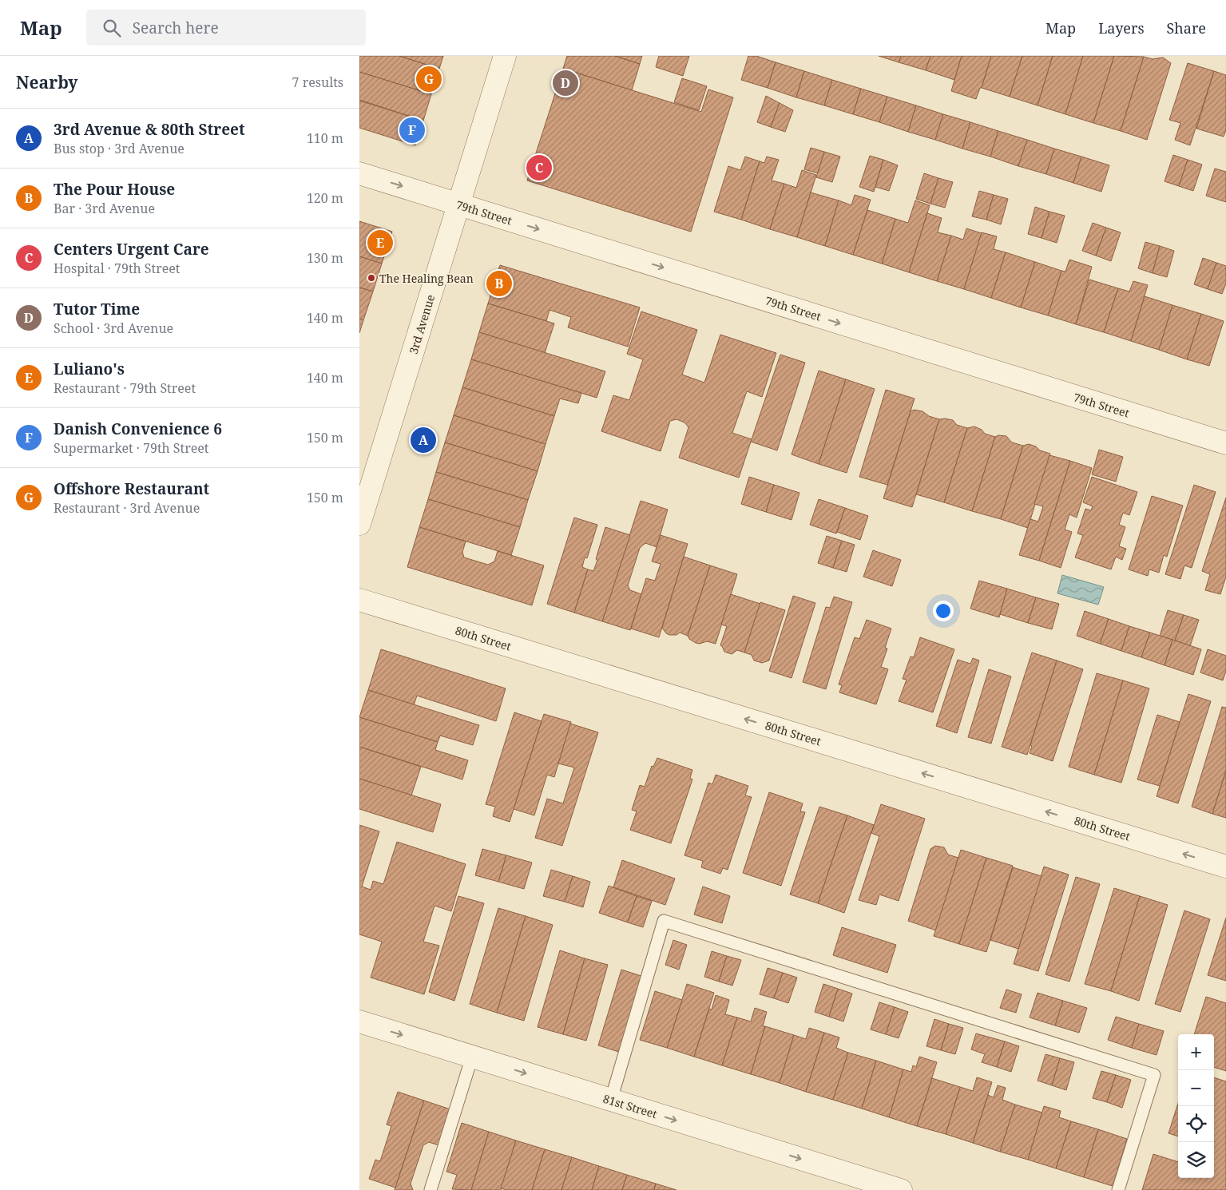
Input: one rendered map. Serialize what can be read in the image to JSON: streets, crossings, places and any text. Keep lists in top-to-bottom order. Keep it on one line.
{"streets":{"street":["79th Street","3rd Avenue","80th Street","81st Street"]},"crossings":[["79th Street","3rd Avenue"]],"one_way":["79th Street","80th Street","81st Street"],"places":["The Healing Bean"],"page":{"header":"Map","search":"Search here","nav":["Map","Layers","Share"],"heading":["Nearby","7 results"],"pins":["G","D","F","C","E","B","A"],"list":[{"mark":"A","name":"3rd Avenue & 80th Street","note":"Bus stop · 3rd Avenue","value":"110 m"},{"mark":"B","name":"The Pour House","note":"Bar · 3rd Avenue","value":"120 m"},{"mark":"C","name":"Centers Urgent Care","note":"Hospital · 79th Street","value":"130 m"},{"mark":"D","name":"Tutor Time","note":"School · 3rd Avenue","value":"140 m"},{"mark":"E","name":"Luliano's","note":"Restaurant · 79th Street","value":"140 m"},{"mark":"F","name":"Danish Convenience 6","note":"Supermarket · 79th Street","value":"150 m"},{"mark":"G","name":"Offshore Restaurant","note":"Restaurant · 3rd Avenue","value":"150 m"}],"map_buttons":["+","−"]}}
